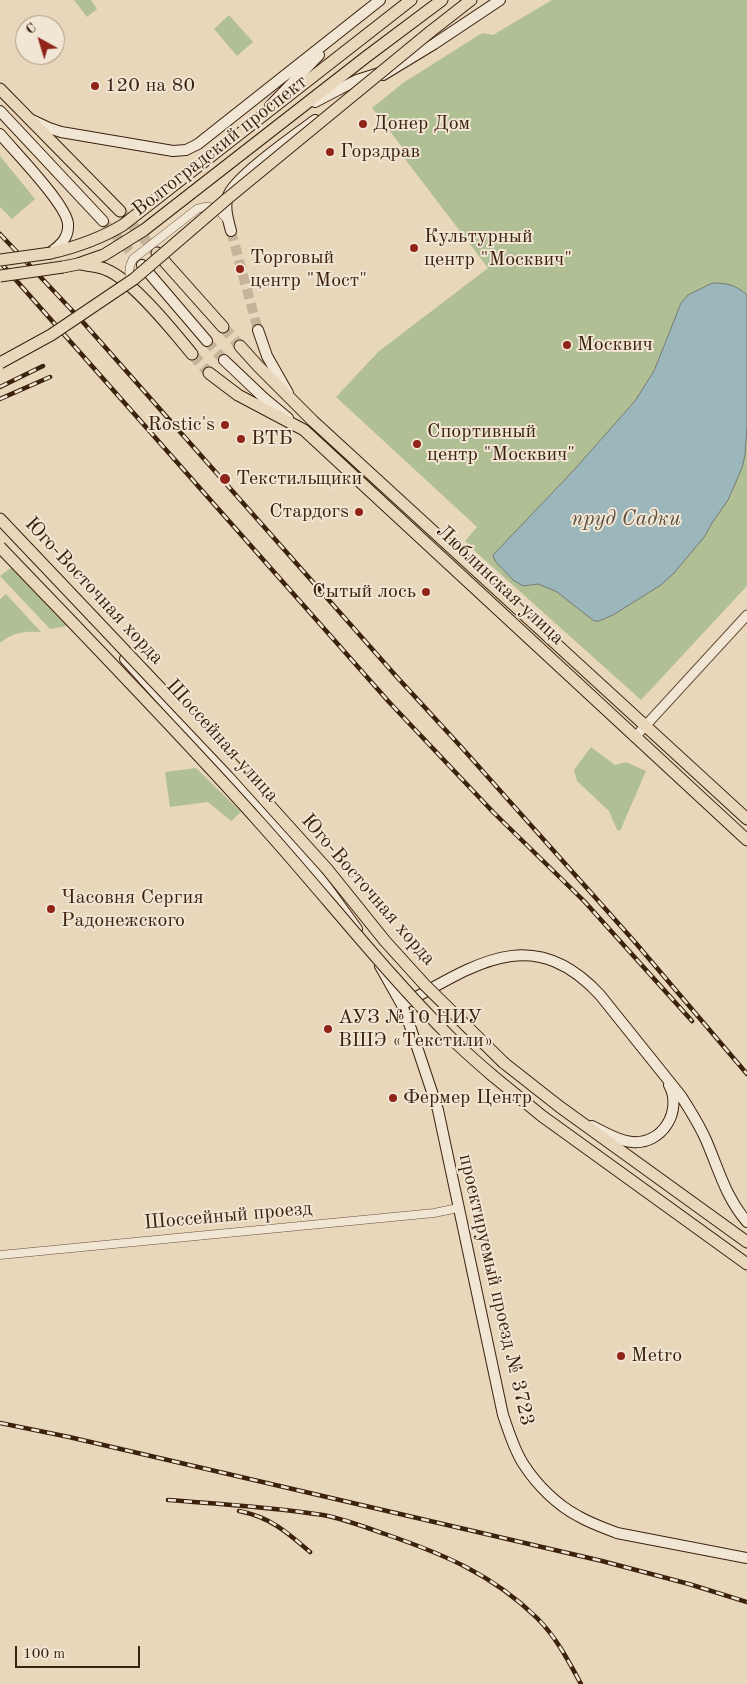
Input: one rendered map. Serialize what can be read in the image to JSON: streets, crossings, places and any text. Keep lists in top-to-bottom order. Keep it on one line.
{"streets":{"main road":["Волгоградский проспект","Люблинская улица","Юго-Восточная хорда","Шоссейная улица","проектируемый проезд № 3723"],"street":["Шоссейный проезд"]},"crossings":[["Юго-Восточная хорда","Шоссейная улица"],["Шоссейная улица","проектируемый проезд № 3723"],["Шоссейный проезд","проектируемый проезд № 3723"]],"water":["пруд Садки"],"places":["120 на 80","Донер Дом","Горздрав","Культурный центр \"Москвич\"","Торговый центр \"Мост\"","Москвич","Rostic's","ВТБ","Спортивный центр \"Москвич\"","Текстильщики","Стардогs","Сытый лось","Часовня Сергия Радонежского","АУЗ №10 НИУ ВШЭ «Текстили»","Фермер Центр","Metro"],"scale_bar":"100 m","north":"top left"}
